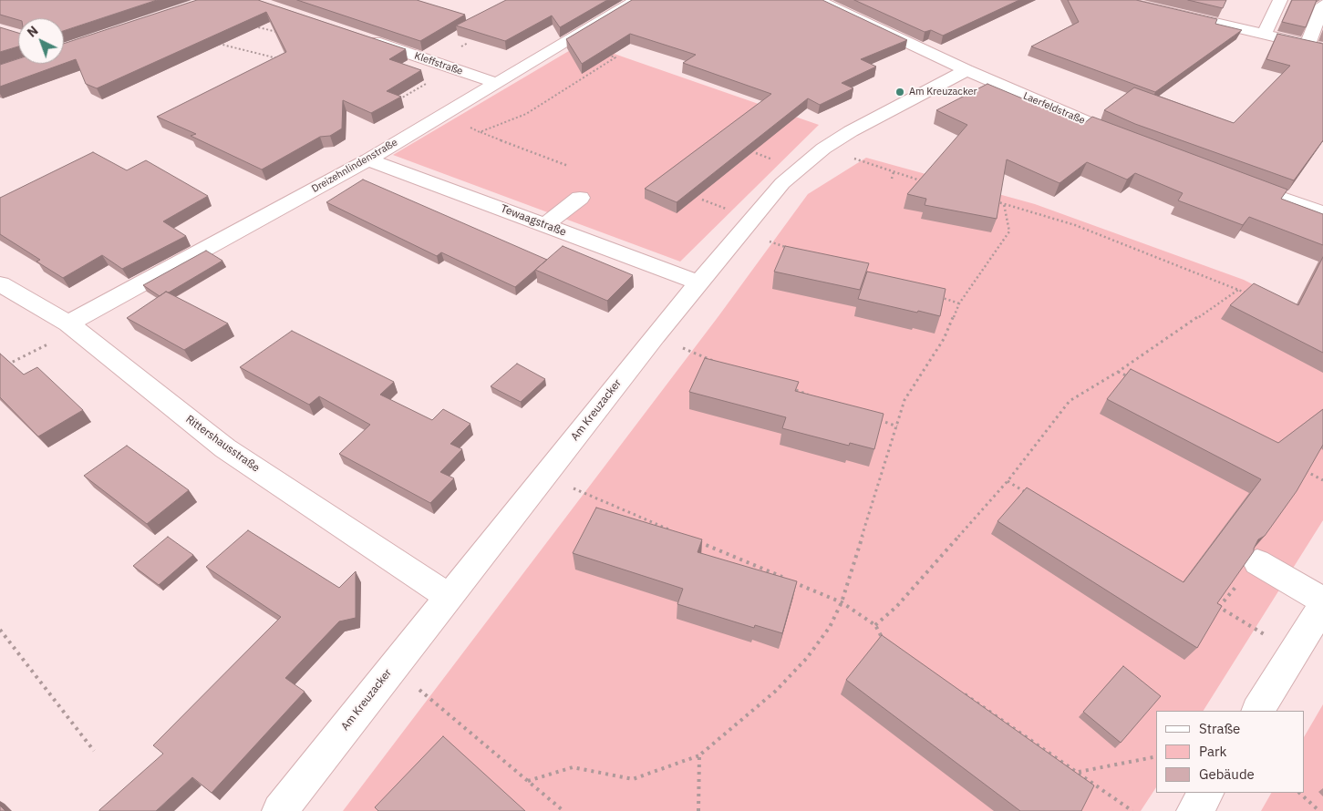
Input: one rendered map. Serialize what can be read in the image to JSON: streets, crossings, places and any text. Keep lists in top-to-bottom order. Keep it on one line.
{"streets":{"street":["Kleffstraße","Laerfeldstraße","Dreizehnlindenstraße","Tewaagstraße","Am Kreuzacker","Rittershausstraße"]},"crossings":[["Kleffstraße","Dreizehnlindenstraße"],["Laerfeldstraße","Am Kreuzacker"],["Dreizehnlindenstraße","Tewaagstraße"],["Dreizehnlindenstraße","Rittershausstraße"],["Tewaagstraße","Am Kreuzacker"],["Am Kreuzacker","Rittershausstraße"]],"places":["Am Kreuzacker"],"legend":["Straße","Park","Gebäude"],"north":"top left"}
